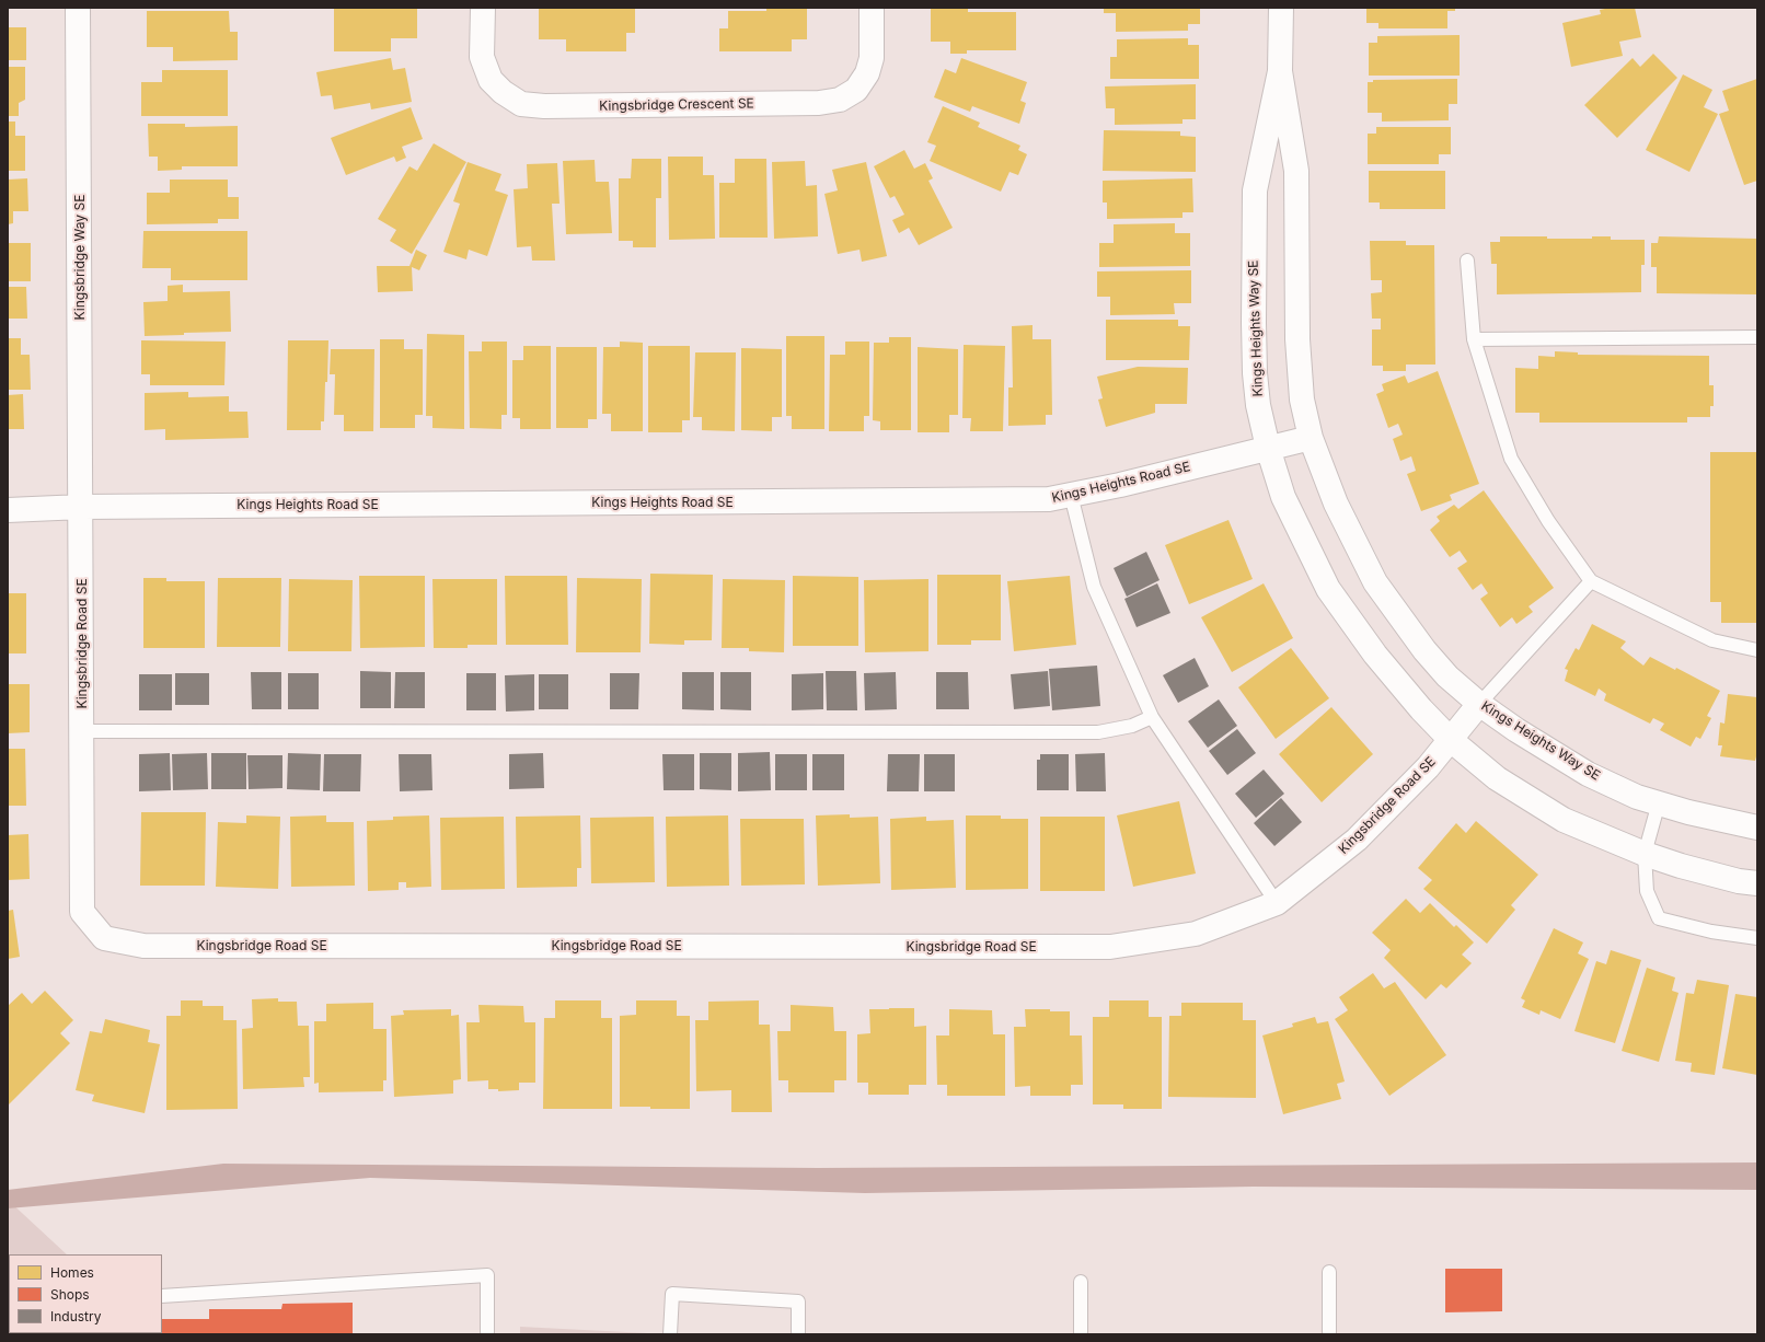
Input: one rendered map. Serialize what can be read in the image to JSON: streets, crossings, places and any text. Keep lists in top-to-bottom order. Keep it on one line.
{"streets":{"street":["Kingsbridge Crescent SE","Kingsbridge Way SE","Kings Heights Way SE","Kings Heights Road SE","Kingsbridge Road SE"]},"crossings":[["Kingsbridge Way SE","Kings Heights Road SE"],["Kingsbridge Way SE","Kingsbridge Road SE"],["Kings Heights Way SE","Kings Heights Road SE"],["Kings Heights Way SE","Kingsbridge Road SE"],["Kings Heights Road SE","Kingsbridge Road SE"]],"legend":["Homes","Shops","Industry"]}
